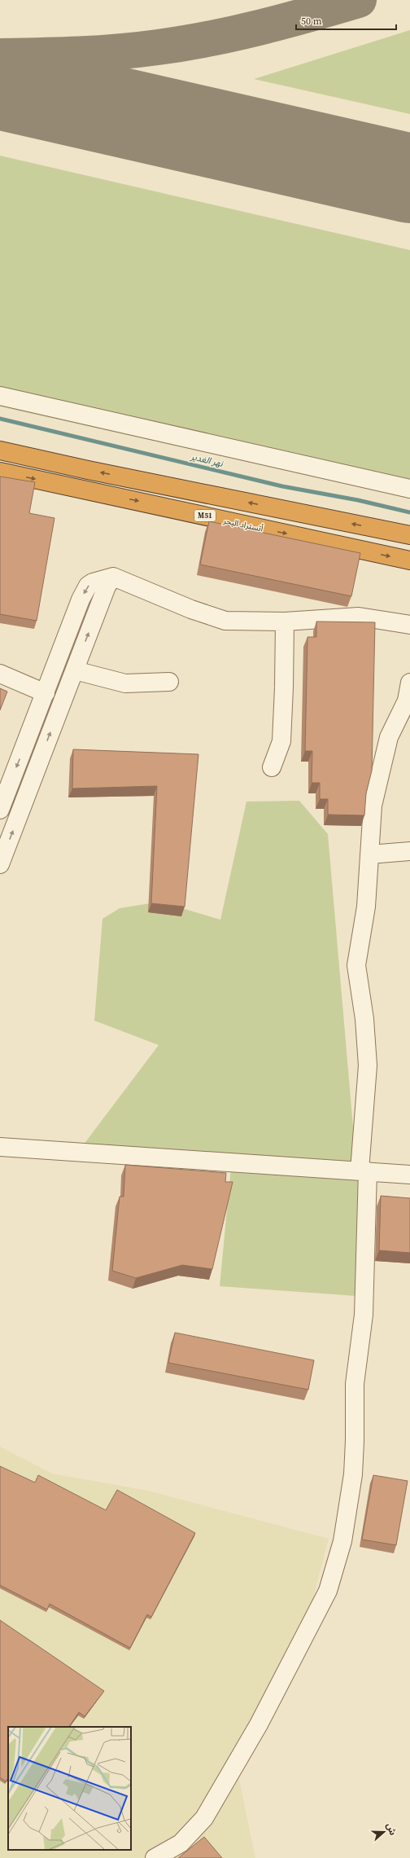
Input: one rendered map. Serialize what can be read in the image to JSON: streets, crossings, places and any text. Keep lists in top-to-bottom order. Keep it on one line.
{"streets":{"highway":["M51","أتستراد البحر"]},"water":["نهر الغدير"],"scale_bar":"50 m","north":"right"}
